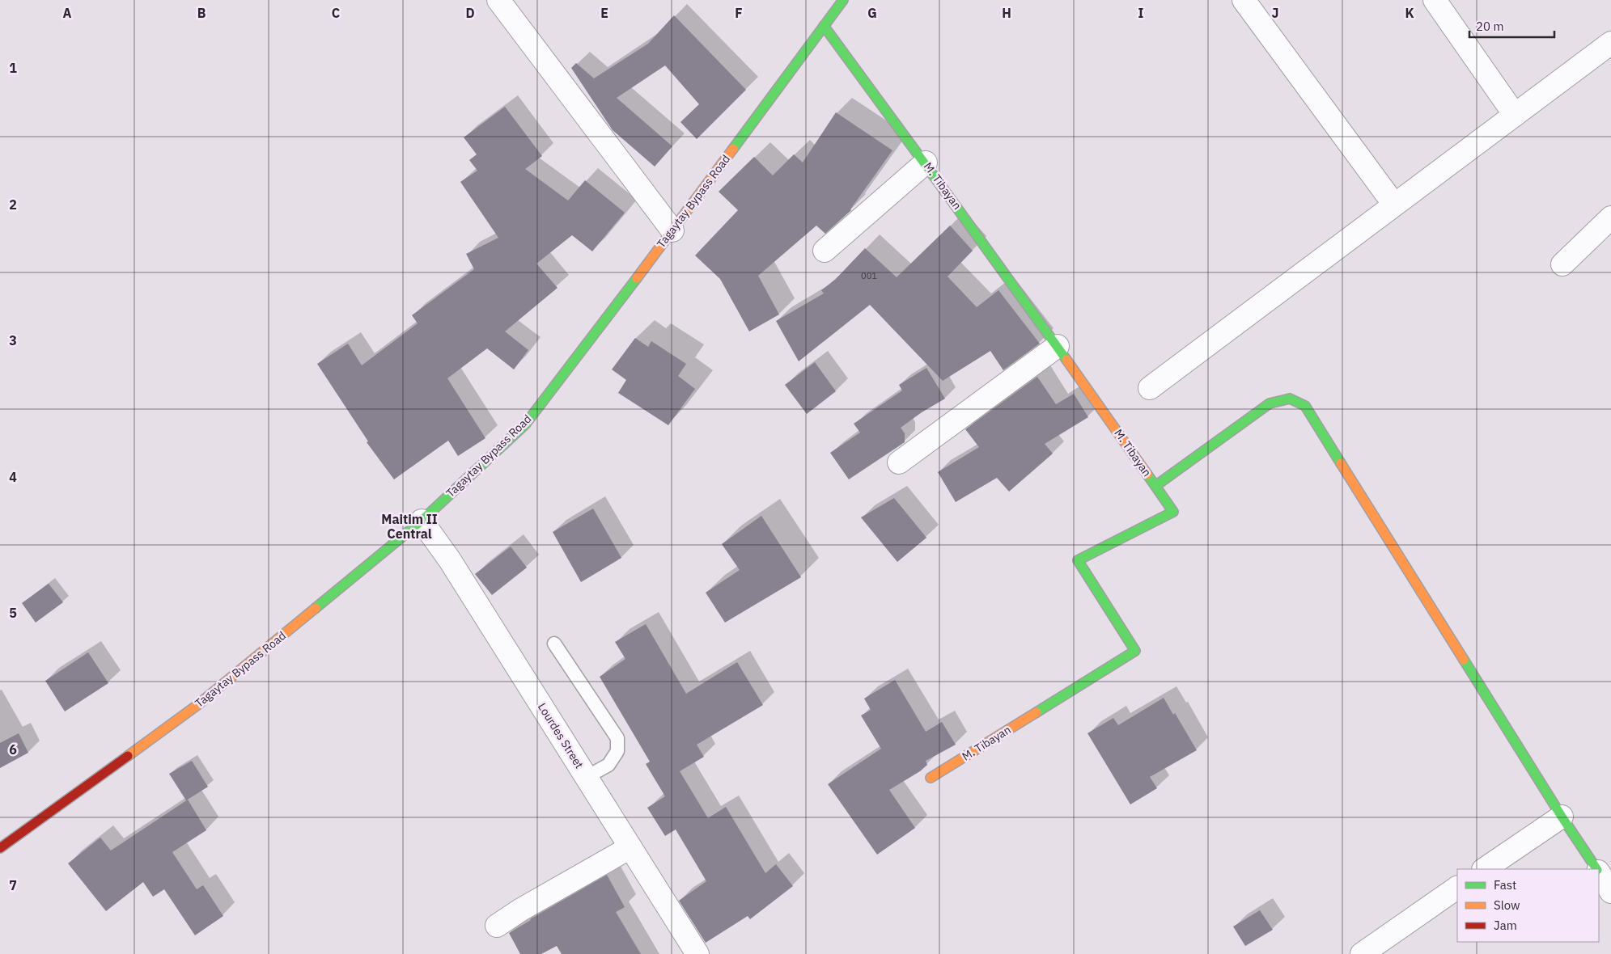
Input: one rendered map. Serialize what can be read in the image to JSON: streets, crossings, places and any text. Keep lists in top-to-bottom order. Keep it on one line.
{"streets":{"street":["M. Tibayan","Tagaytay Bypass Road","Lourdes Street"]},"crossings":[["M. Tibayan","Tagaytay Bypass Road"],["Tagaytay Bypass Road","Lourdes Street"]],"districts":["Maitim II Central"],"house_numbers":["001"],"legend":["Fast","Slow","Jam"],"scale_bar":"20 m","grid":{"columns":["A","B","C","D","E","F","G","H","I","J","K"],"rows":["1","2","3","4","5","6","7"]}}
